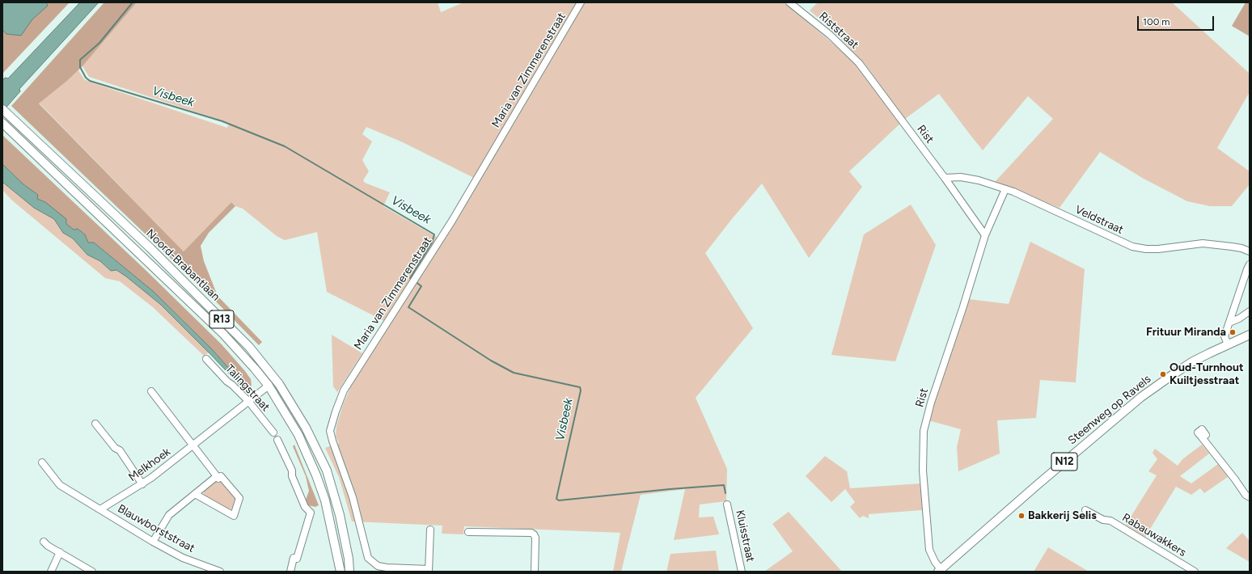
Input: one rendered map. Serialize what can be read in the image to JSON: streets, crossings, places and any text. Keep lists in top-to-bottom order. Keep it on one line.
{"streets":{"main road":["Noord-Brabantlaan","R13","Steenweg op Ravels","N12"],"street":["Riststraat","Maria van Zimmerenstraat","Rist","Veldstraat","Talingstraat","Melkhoek","Blauwborststraat","Rabauwakkers","Kluisstraat"]},"crossings":[["Riststraat","Rist"],["Rist","Veldstraat"],["Rist","Steenweg op Ravels"],["Noord-Brabantlaan","Melkhoek"],["Talingstraat","Melkhoek"],["Melkhoek","Blauwborststraat"]],"water":["Visbeek"],"places":["Frituur Miranda","Oud-Turnhout Kuiltjesstraat","Bakkerij Selis"],"scale_bar":"100 m"}
